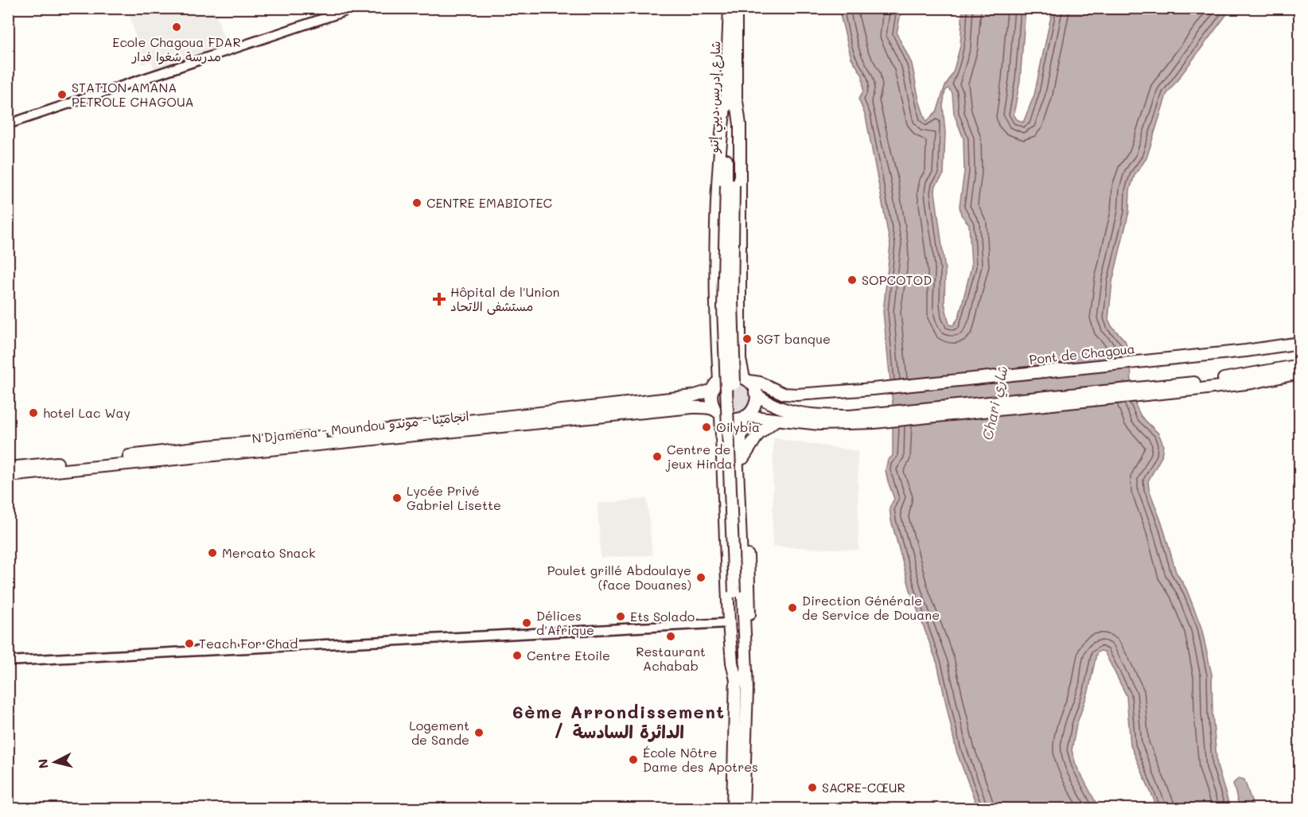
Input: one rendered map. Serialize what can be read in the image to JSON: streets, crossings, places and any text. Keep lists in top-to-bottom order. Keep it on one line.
{"streets":{"main road":["شارع إدريس ديبي إتنو","Pont de Chagoua","N'Djamena - Moundou انجامينا - موندو"]},"crossings":[["Pont de Chagoua","N'Djamena - Moundou انجامينا - موندو"]],"districts":["6ème Arrondissement / الدائرة السادسة"],"water":["Chari شاري"],"places":{"other":["Ecole Chagoua FDAR مدرسة شغوا فدار","STATION AMANA PETROLE CHAGOUA","CENTRE EMABIOTEC","SOPCOTOD","SGT banque","hotel Lac Way","Oilybia","Centre de jeux Hinda","Lycée Privé Gabriel Lisette","Mercato Snack","Poulet grillé Abdoulaye (face Douanes)","Direction Générale de Service de Douane","Ets Solado","Délices d'Afrique","Restaurant Achabab","Teach For Chad","Centre Etoile","Logement de Sande","École Nôtre Dame des Apotres","SACRE-CŒUR"],"health":["Hôpital de l'Union مستشفى الاتحاد"]},"north":"left"}
